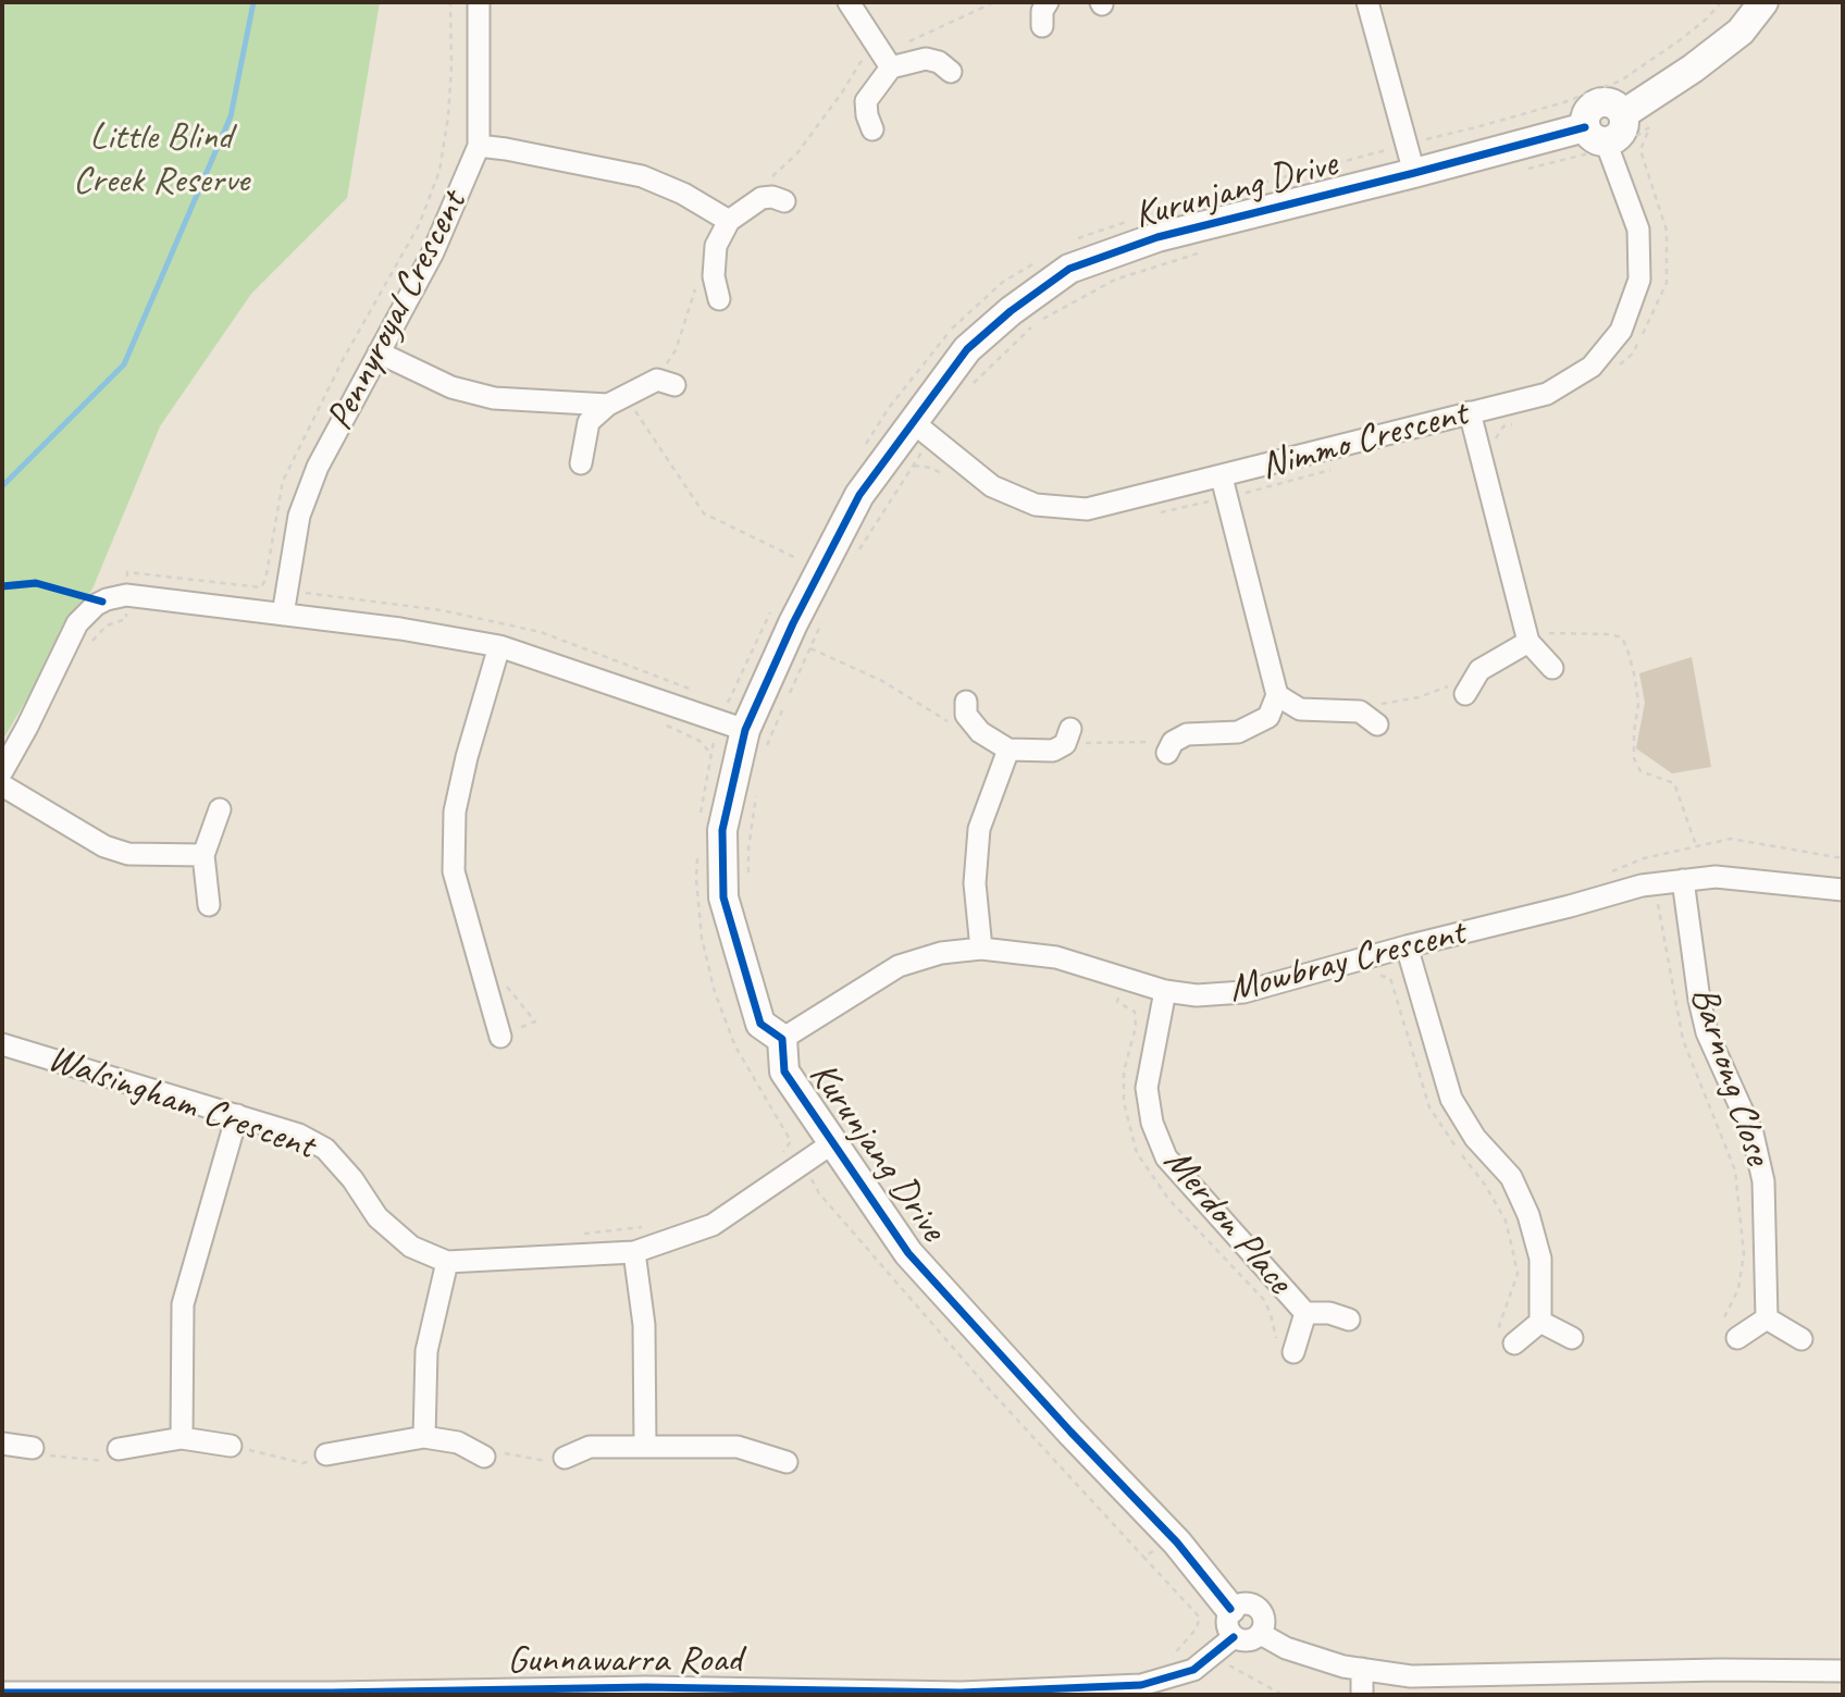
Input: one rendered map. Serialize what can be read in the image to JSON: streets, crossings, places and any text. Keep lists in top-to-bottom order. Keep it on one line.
{"streets":{"street":["Kurunjang Drive","Pennyroyal Crescent","Nimmo Crescent","Mowbray Crescent","Barnong Close","Walsingham Crescent","Merdon Place","Gunnawarra Road"]},"crossings":[["Kurunjang Drive","Nimmo Crescent"],["Kurunjang Drive","Mowbray Crescent"],["Kurunjang Drive","Walsingham Crescent"],["Kurunjang Drive","Gunnawarra Road"],["Mowbray Crescent","Barnong Close"],["Mowbray Crescent","Merdon Place"]],"parks":["Little Blind Creek Reserve"]}
